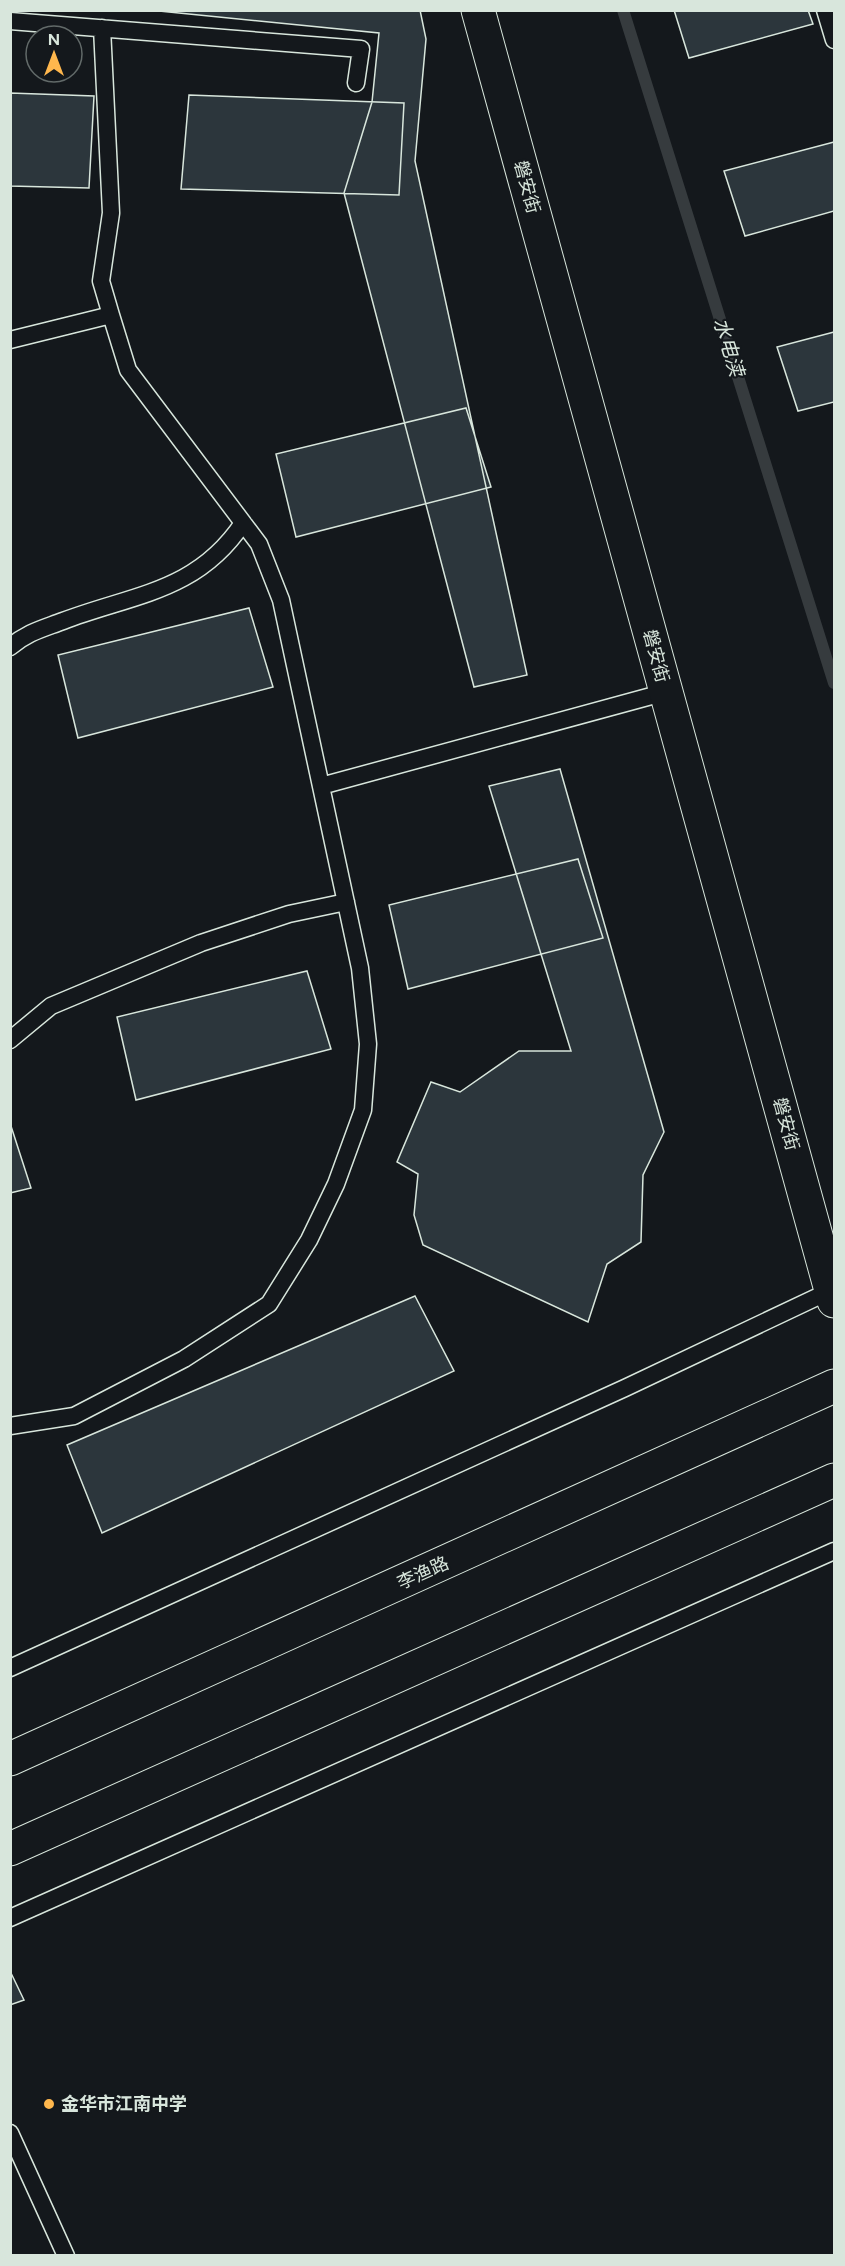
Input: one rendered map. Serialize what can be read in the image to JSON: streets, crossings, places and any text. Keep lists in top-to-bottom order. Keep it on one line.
{"streets":{"main road":["磐安街","李渔路"]},"water":["水电渎"],"places":["金华市江南中学"],"north":"top"}
